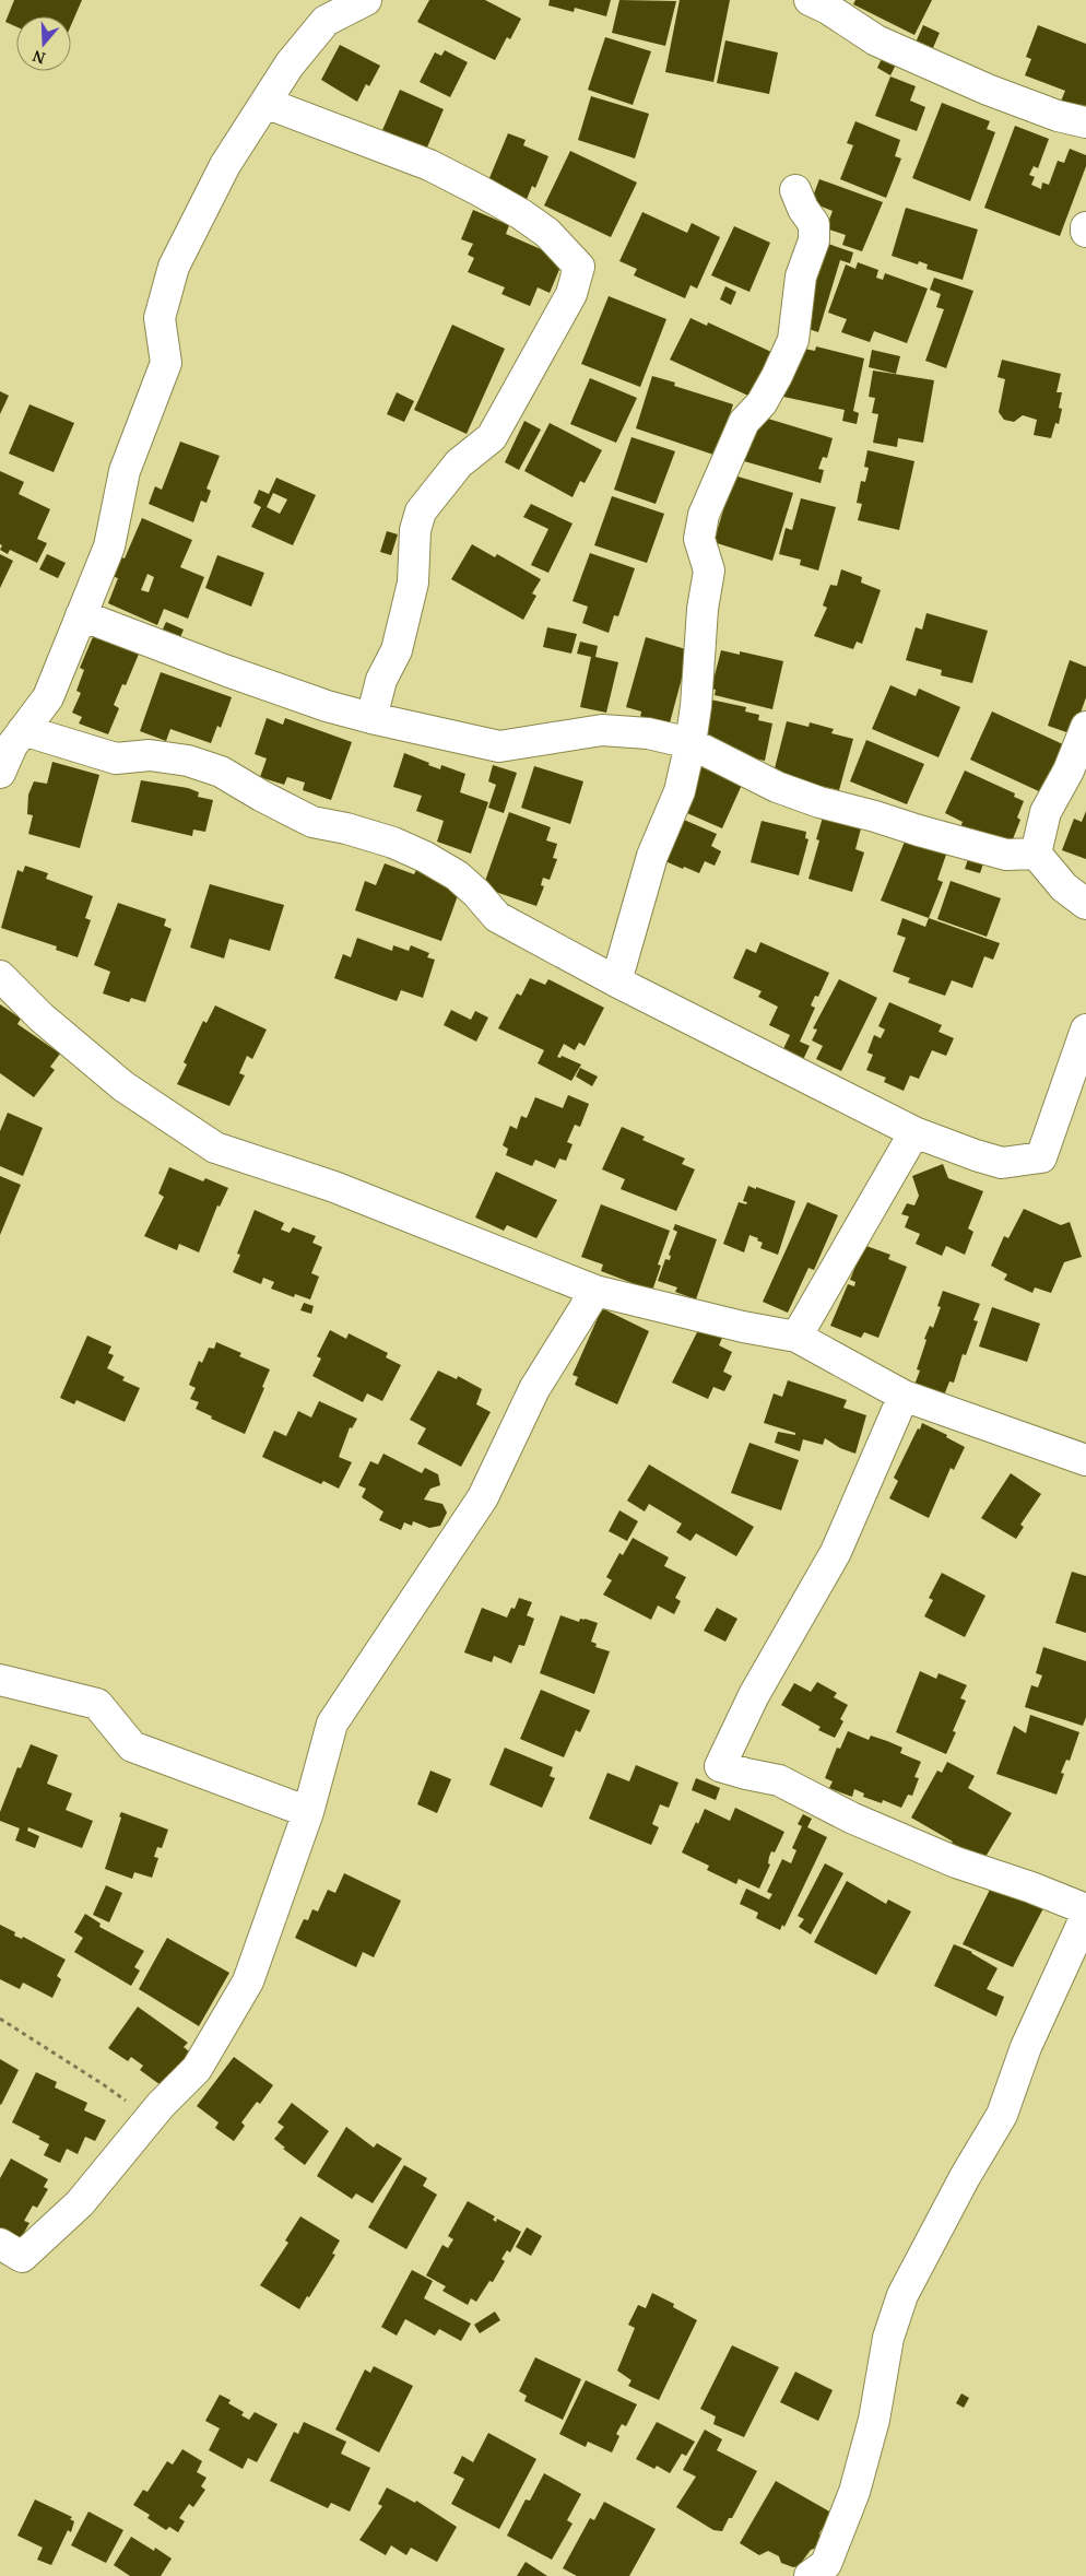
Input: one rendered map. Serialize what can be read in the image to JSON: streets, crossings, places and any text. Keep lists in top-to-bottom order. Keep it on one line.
{"north":"bottom"}
